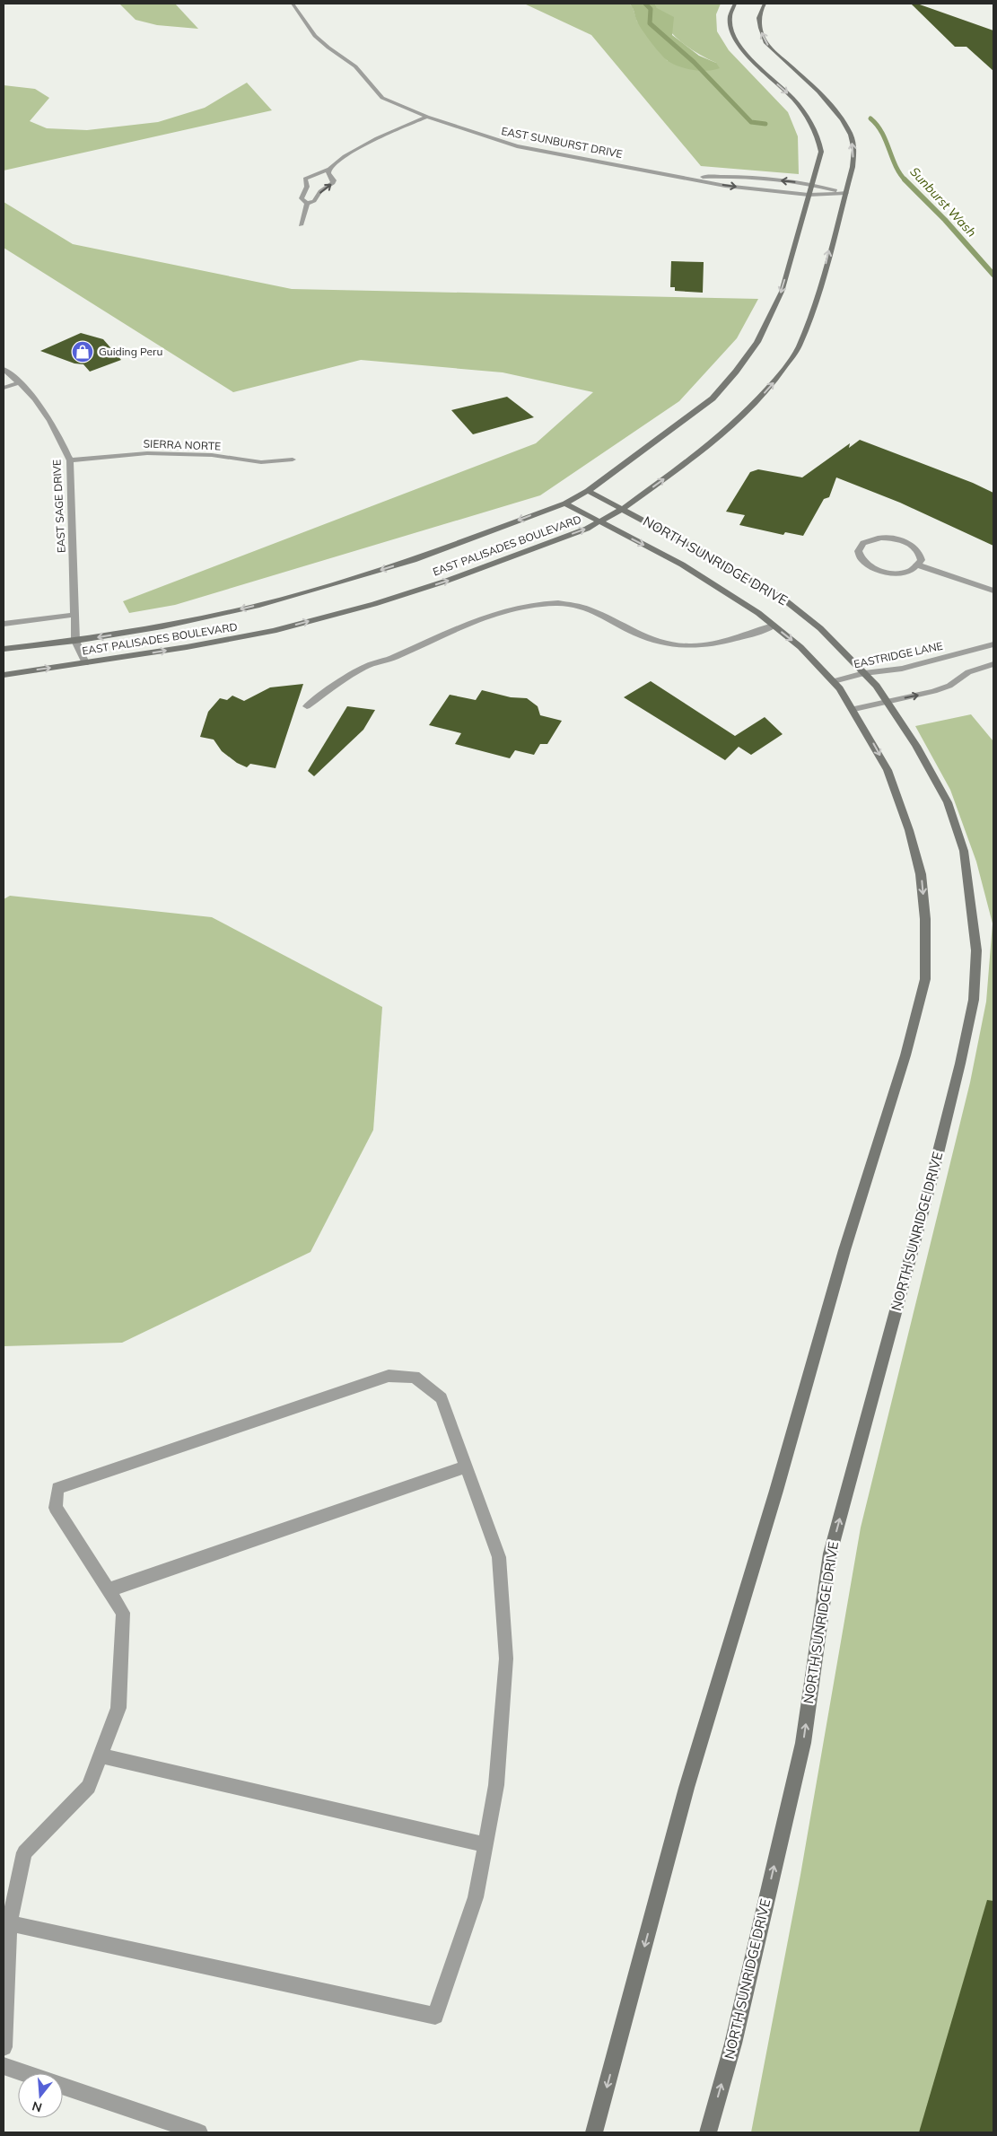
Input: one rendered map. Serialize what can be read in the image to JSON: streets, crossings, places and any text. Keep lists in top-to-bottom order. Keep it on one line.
{"streets":{"street":["EAST SUNBURST DRIVE","SIERRA NORTE","EAST SAGE DRIVE","EAST PALISADES BOULEVARD","NORTH SUNRIDGE DRIVE","EASTRIDGE LANE"]},"crossings":[["EAST SUNBURST DRIVE","EAST PALISADES BOULEVARD"],["SIERRA NORTE","EAST SAGE DRIVE"],["EAST SAGE DRIVE","EAST PALISADES BOULEVARD"],["EAST PALISADES BOULEVARD","NORTH SUNRIDGE DRIVE"],["NORTH SUNRIDGE DRIVE","EASTRIDGE LANE"]],"water":["Sunburst Wash"],"places":{"shop":["Guiding Peru"]},"north":"bottom"}
